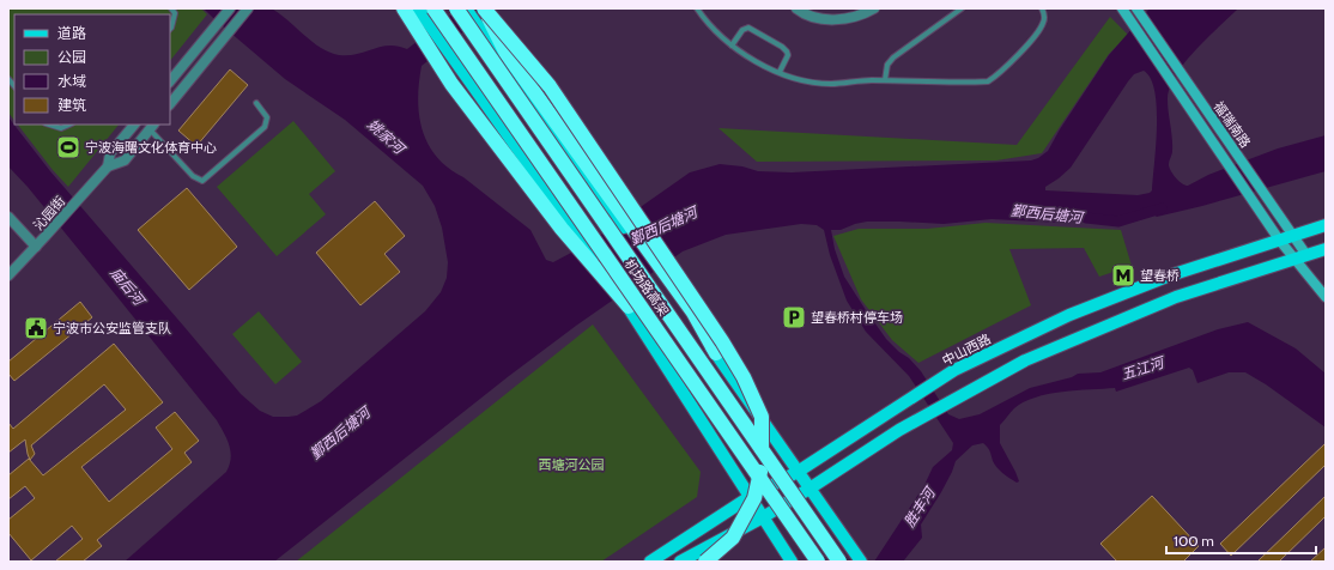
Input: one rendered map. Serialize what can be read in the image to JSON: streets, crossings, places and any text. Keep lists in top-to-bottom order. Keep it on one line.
{"streets":{"highway":["机场路高架"],"main road":["中山西路"],"street":["福瑞南路","沁园街"]},"crossings":[["福瑞南路","中山西路"]],"water":["姚家河","鄞西后塘河","庙后河","五江河","胜丰河"],"parks":["西塘河公园"],"places":{"sports":["宁波海曙文化体育中心"],"metro station":["望春桥"],"parking":["望春桥村停车场"],"public building":["宁波市公安监管支队"]},"legend":["道路","公园","水域","建筑"],"scale_bar":"100 m"}
